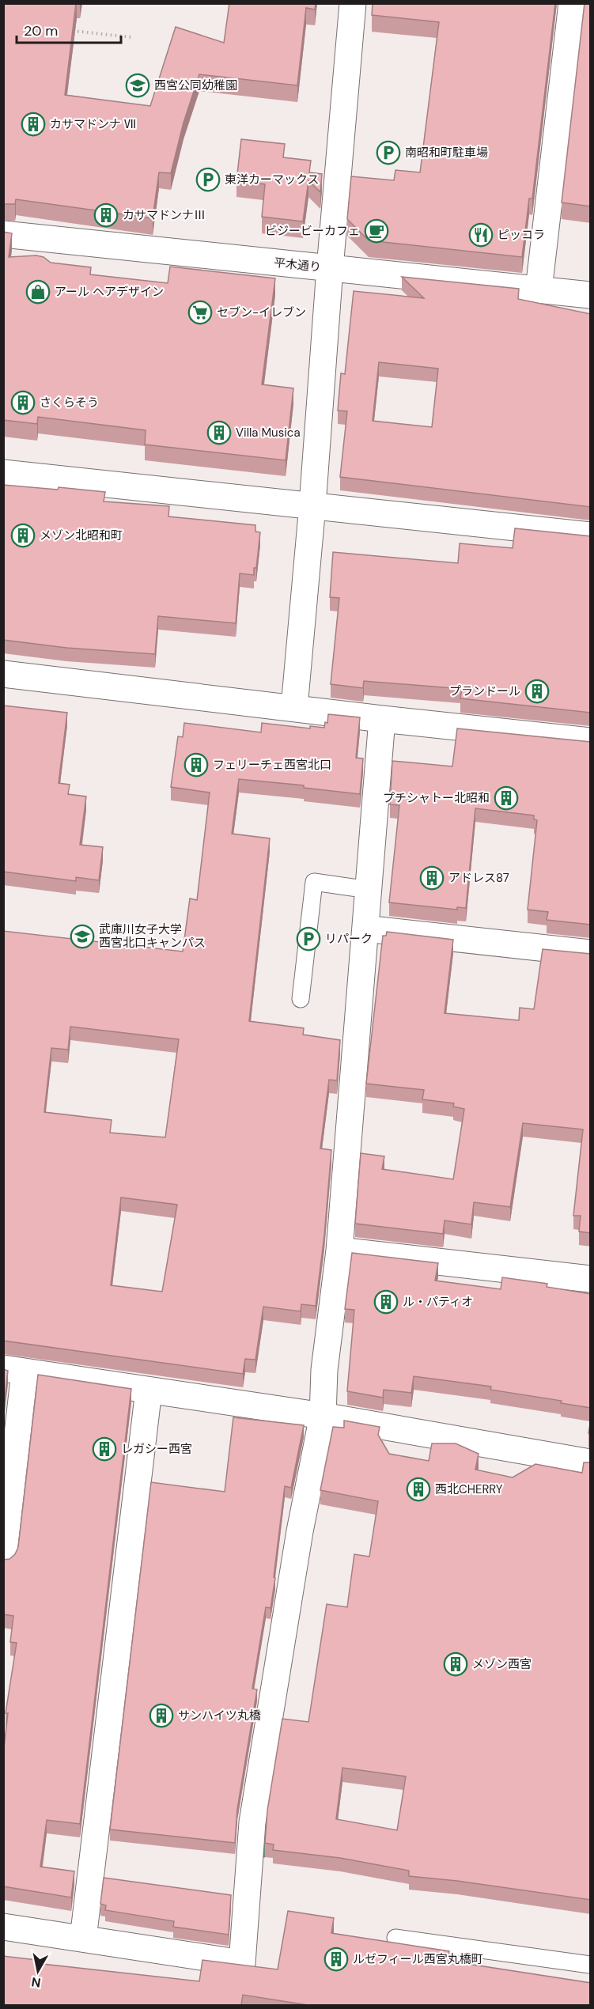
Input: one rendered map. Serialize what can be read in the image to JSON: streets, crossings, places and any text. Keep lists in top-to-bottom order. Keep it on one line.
{"streets":{"street":["平木通り"]},"places":{"school or university":["西宮公同幼稚園","武庫川女子大学 西宮北口キャンパス"],"building":["カサマドンナ Ⅶ","カサマドンナⅢ","さくらそう","Villa Musica","メゾン北昭和町","プランドール","フェリーチェ西宮北口","プチシャトー北昭和","アドレス87","ル・パティオ","レガシー西宮","西北CHERRY","メゾン西宮","サンハイツ丸橋","ルゼフィール西宮丸橋町"],"parking":["南昭和町駐車場","東洋カーマックス","リパーク"],"cafe":["ビジービーカフェ"],"restaurant":["ピッコラ"],"shop":["アール ヘアデザイン"],"supermarket":["セブン-イレブン"]},"scale_bar":"20 m","north":"bottom"}
